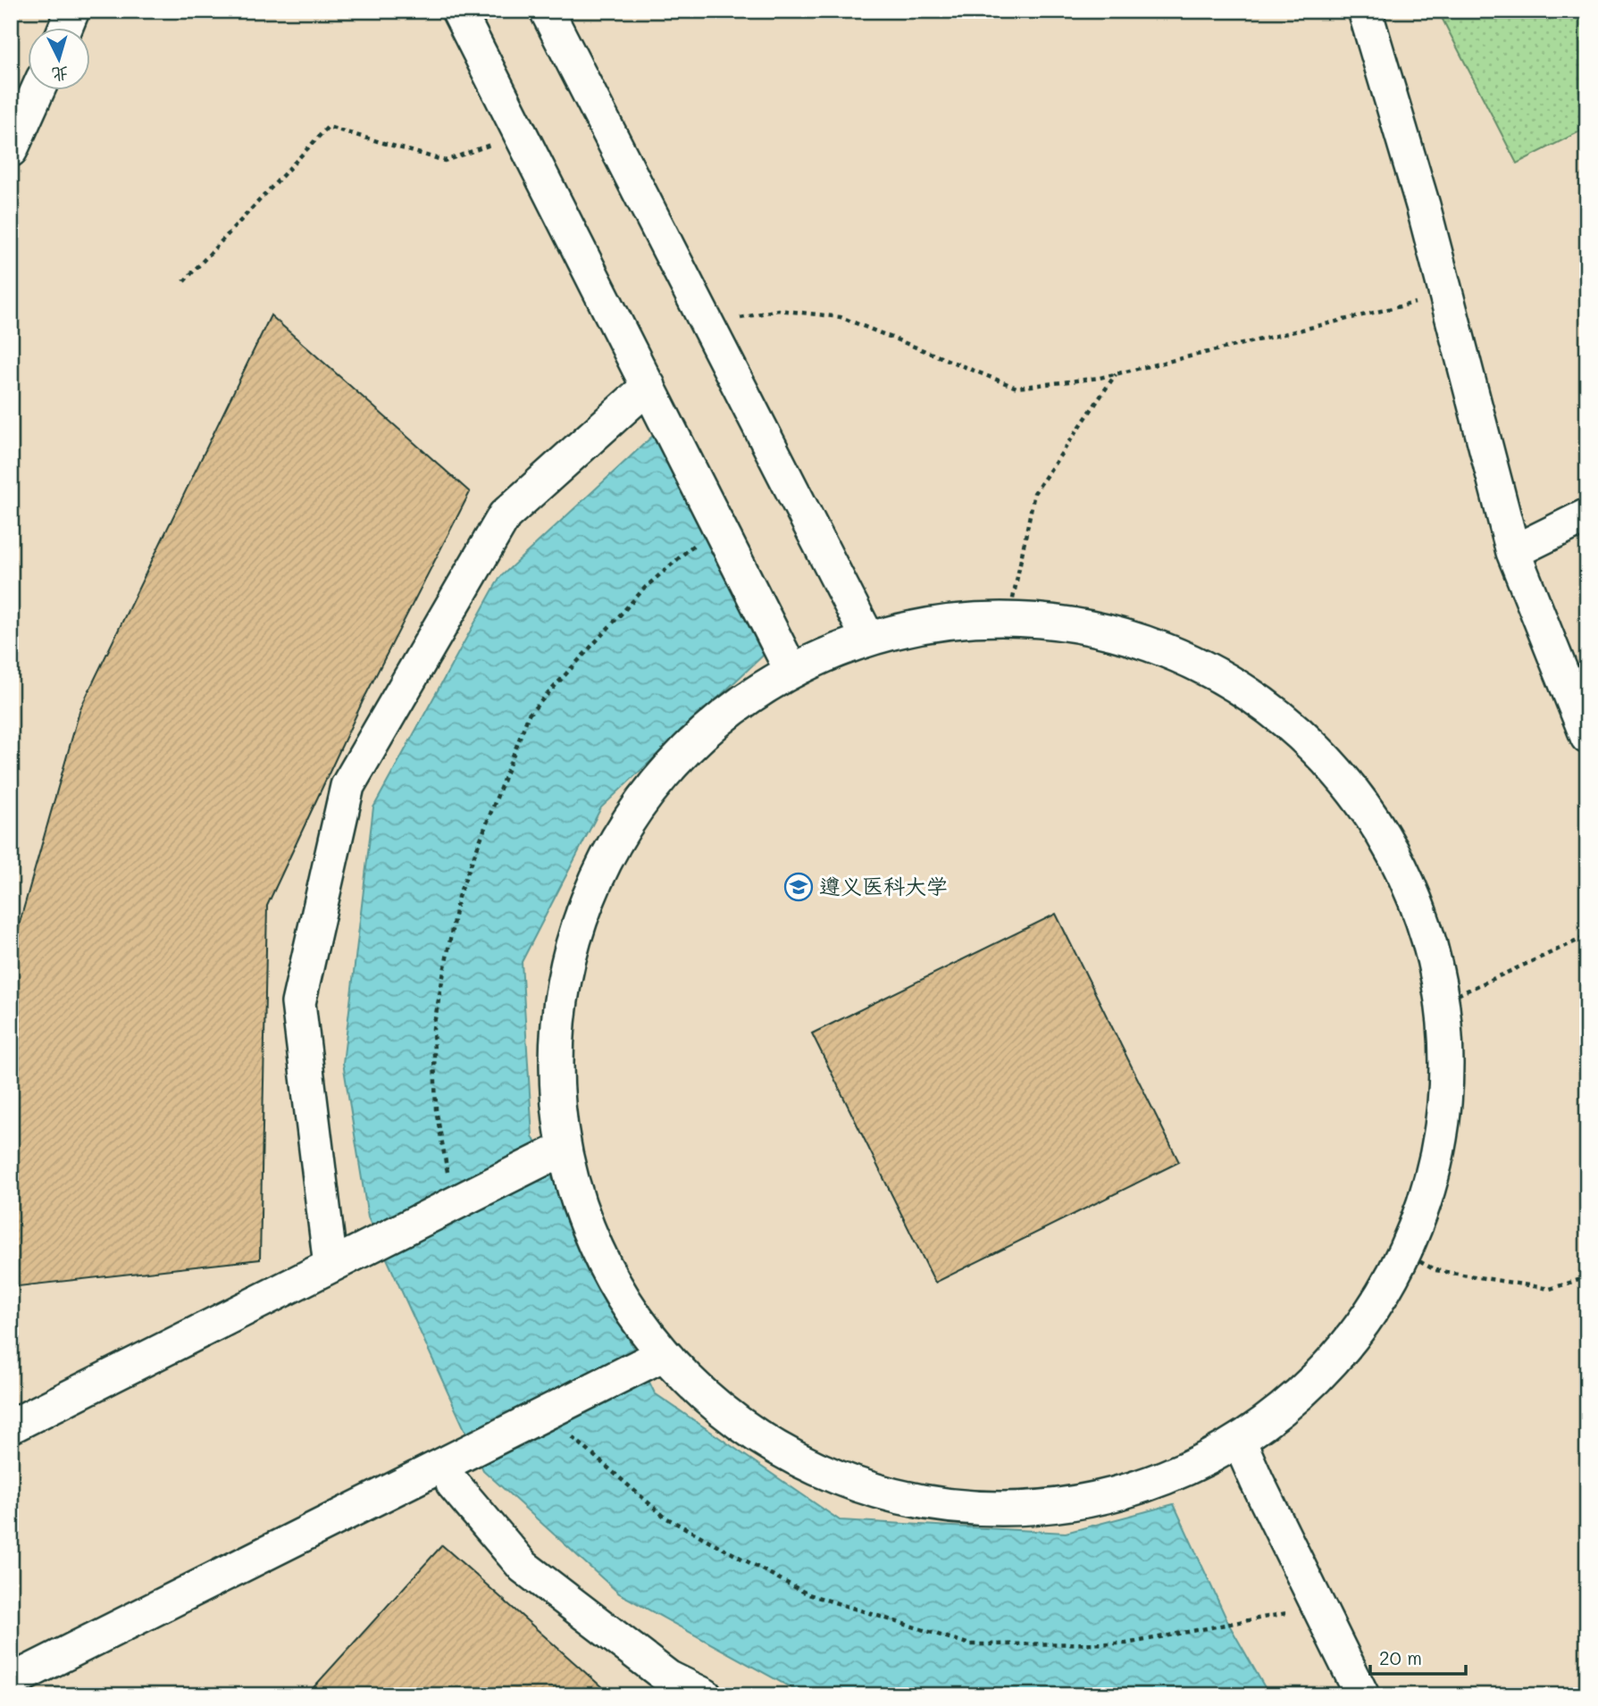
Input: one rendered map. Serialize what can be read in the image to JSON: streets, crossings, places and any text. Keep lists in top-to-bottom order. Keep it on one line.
{"places":{"school or university":["遵义医科大学"]},"scale_bar":"20 m","north":"bottom"}
